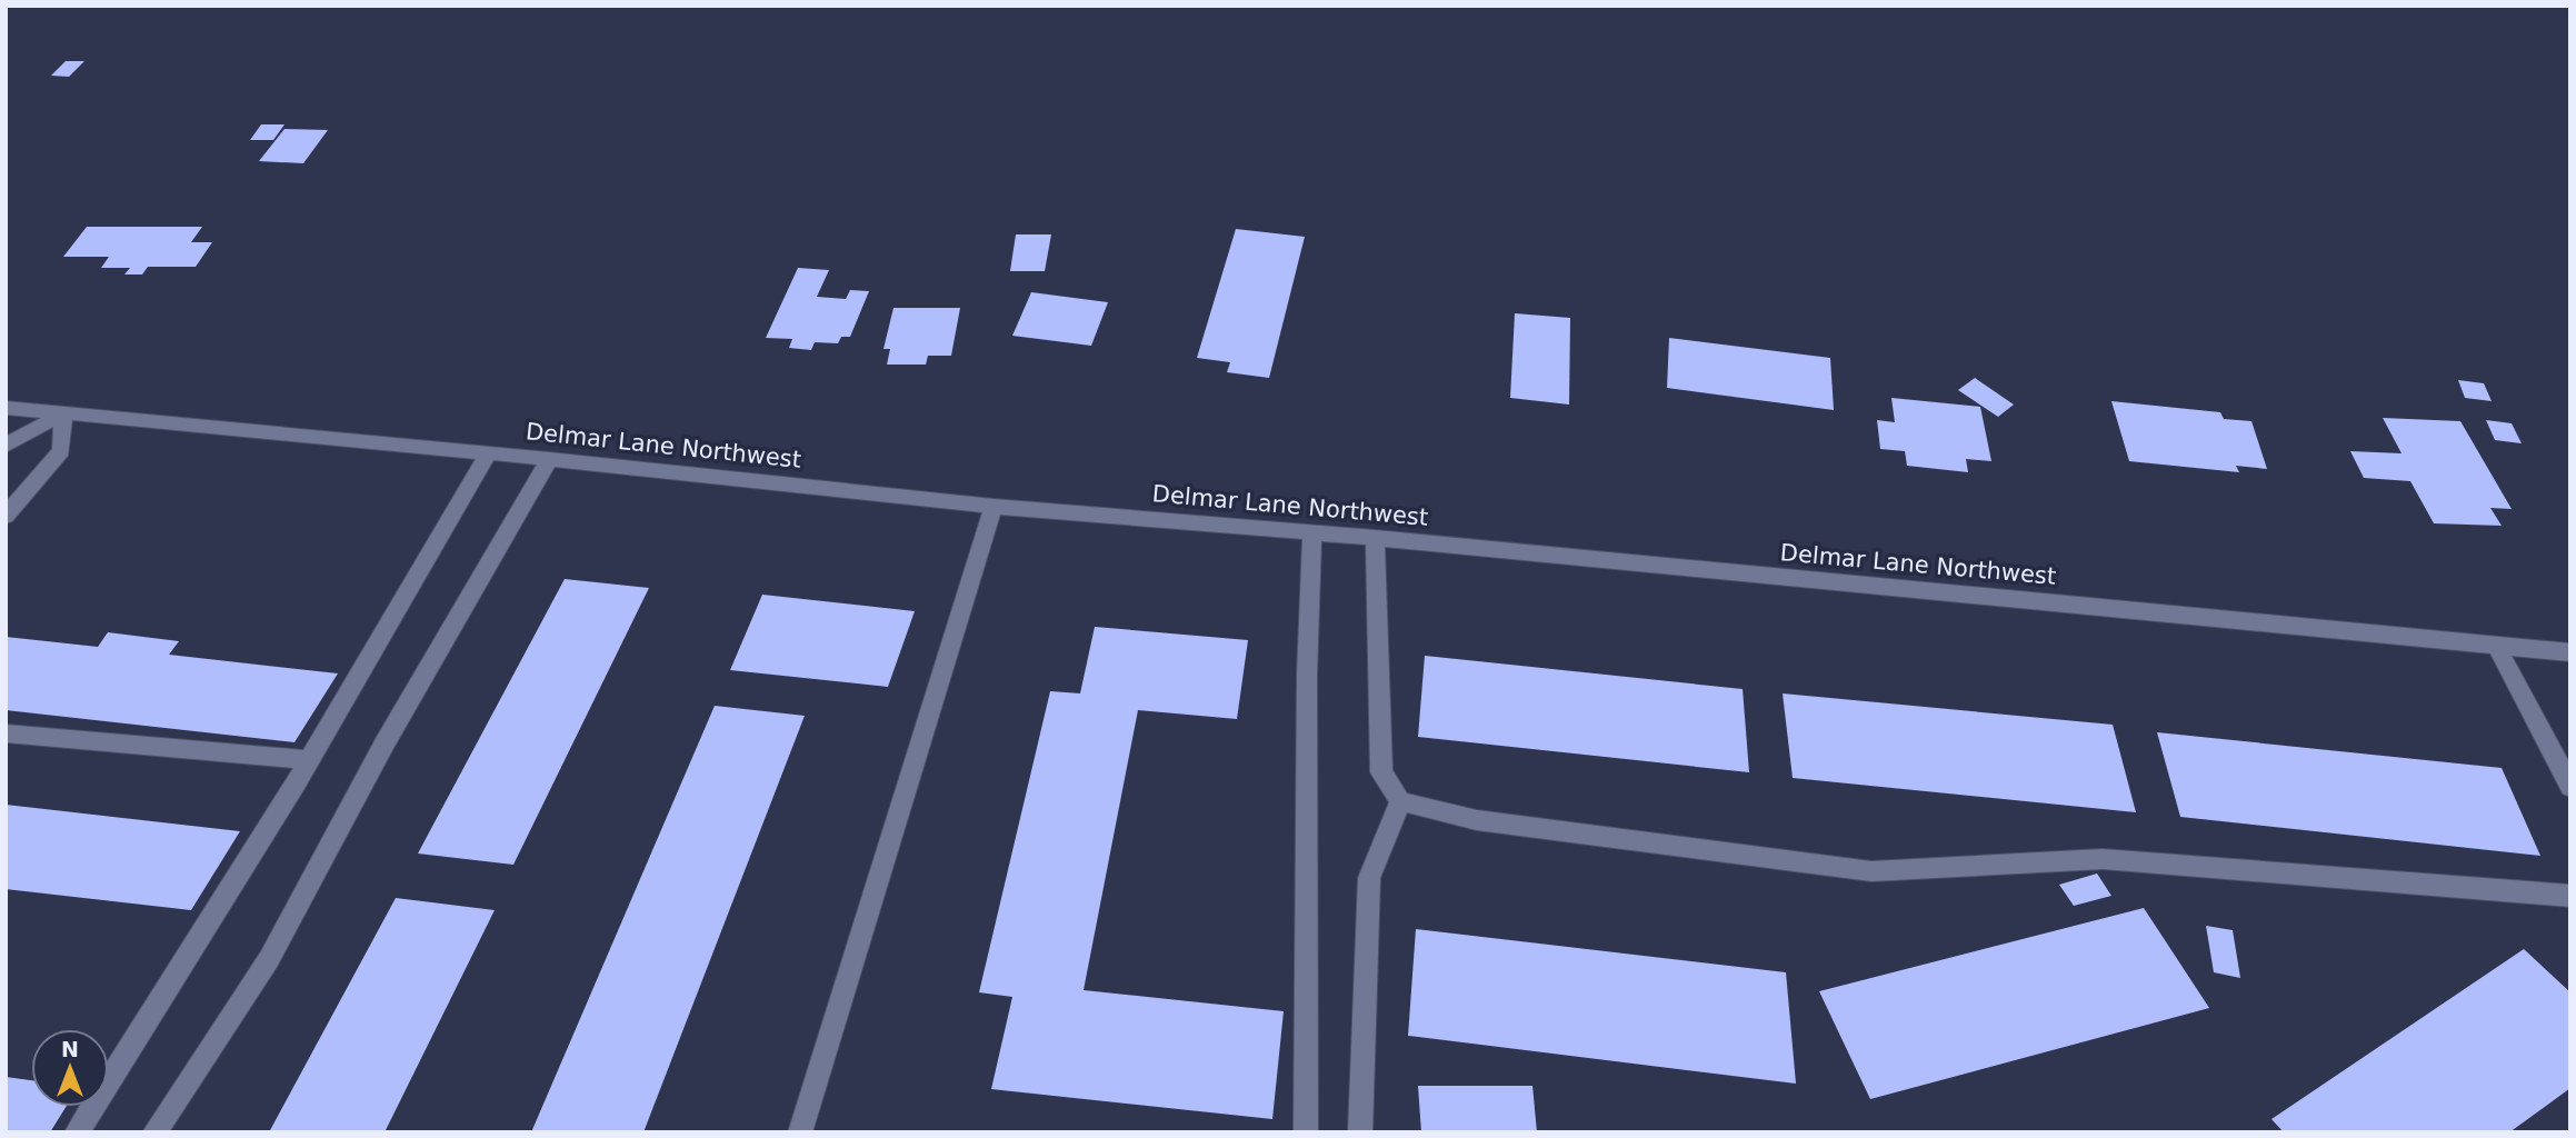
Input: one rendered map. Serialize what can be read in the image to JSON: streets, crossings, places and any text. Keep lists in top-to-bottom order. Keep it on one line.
{"streets":{"street":["Delmar Lane Northwest"]},"north":"top"}
